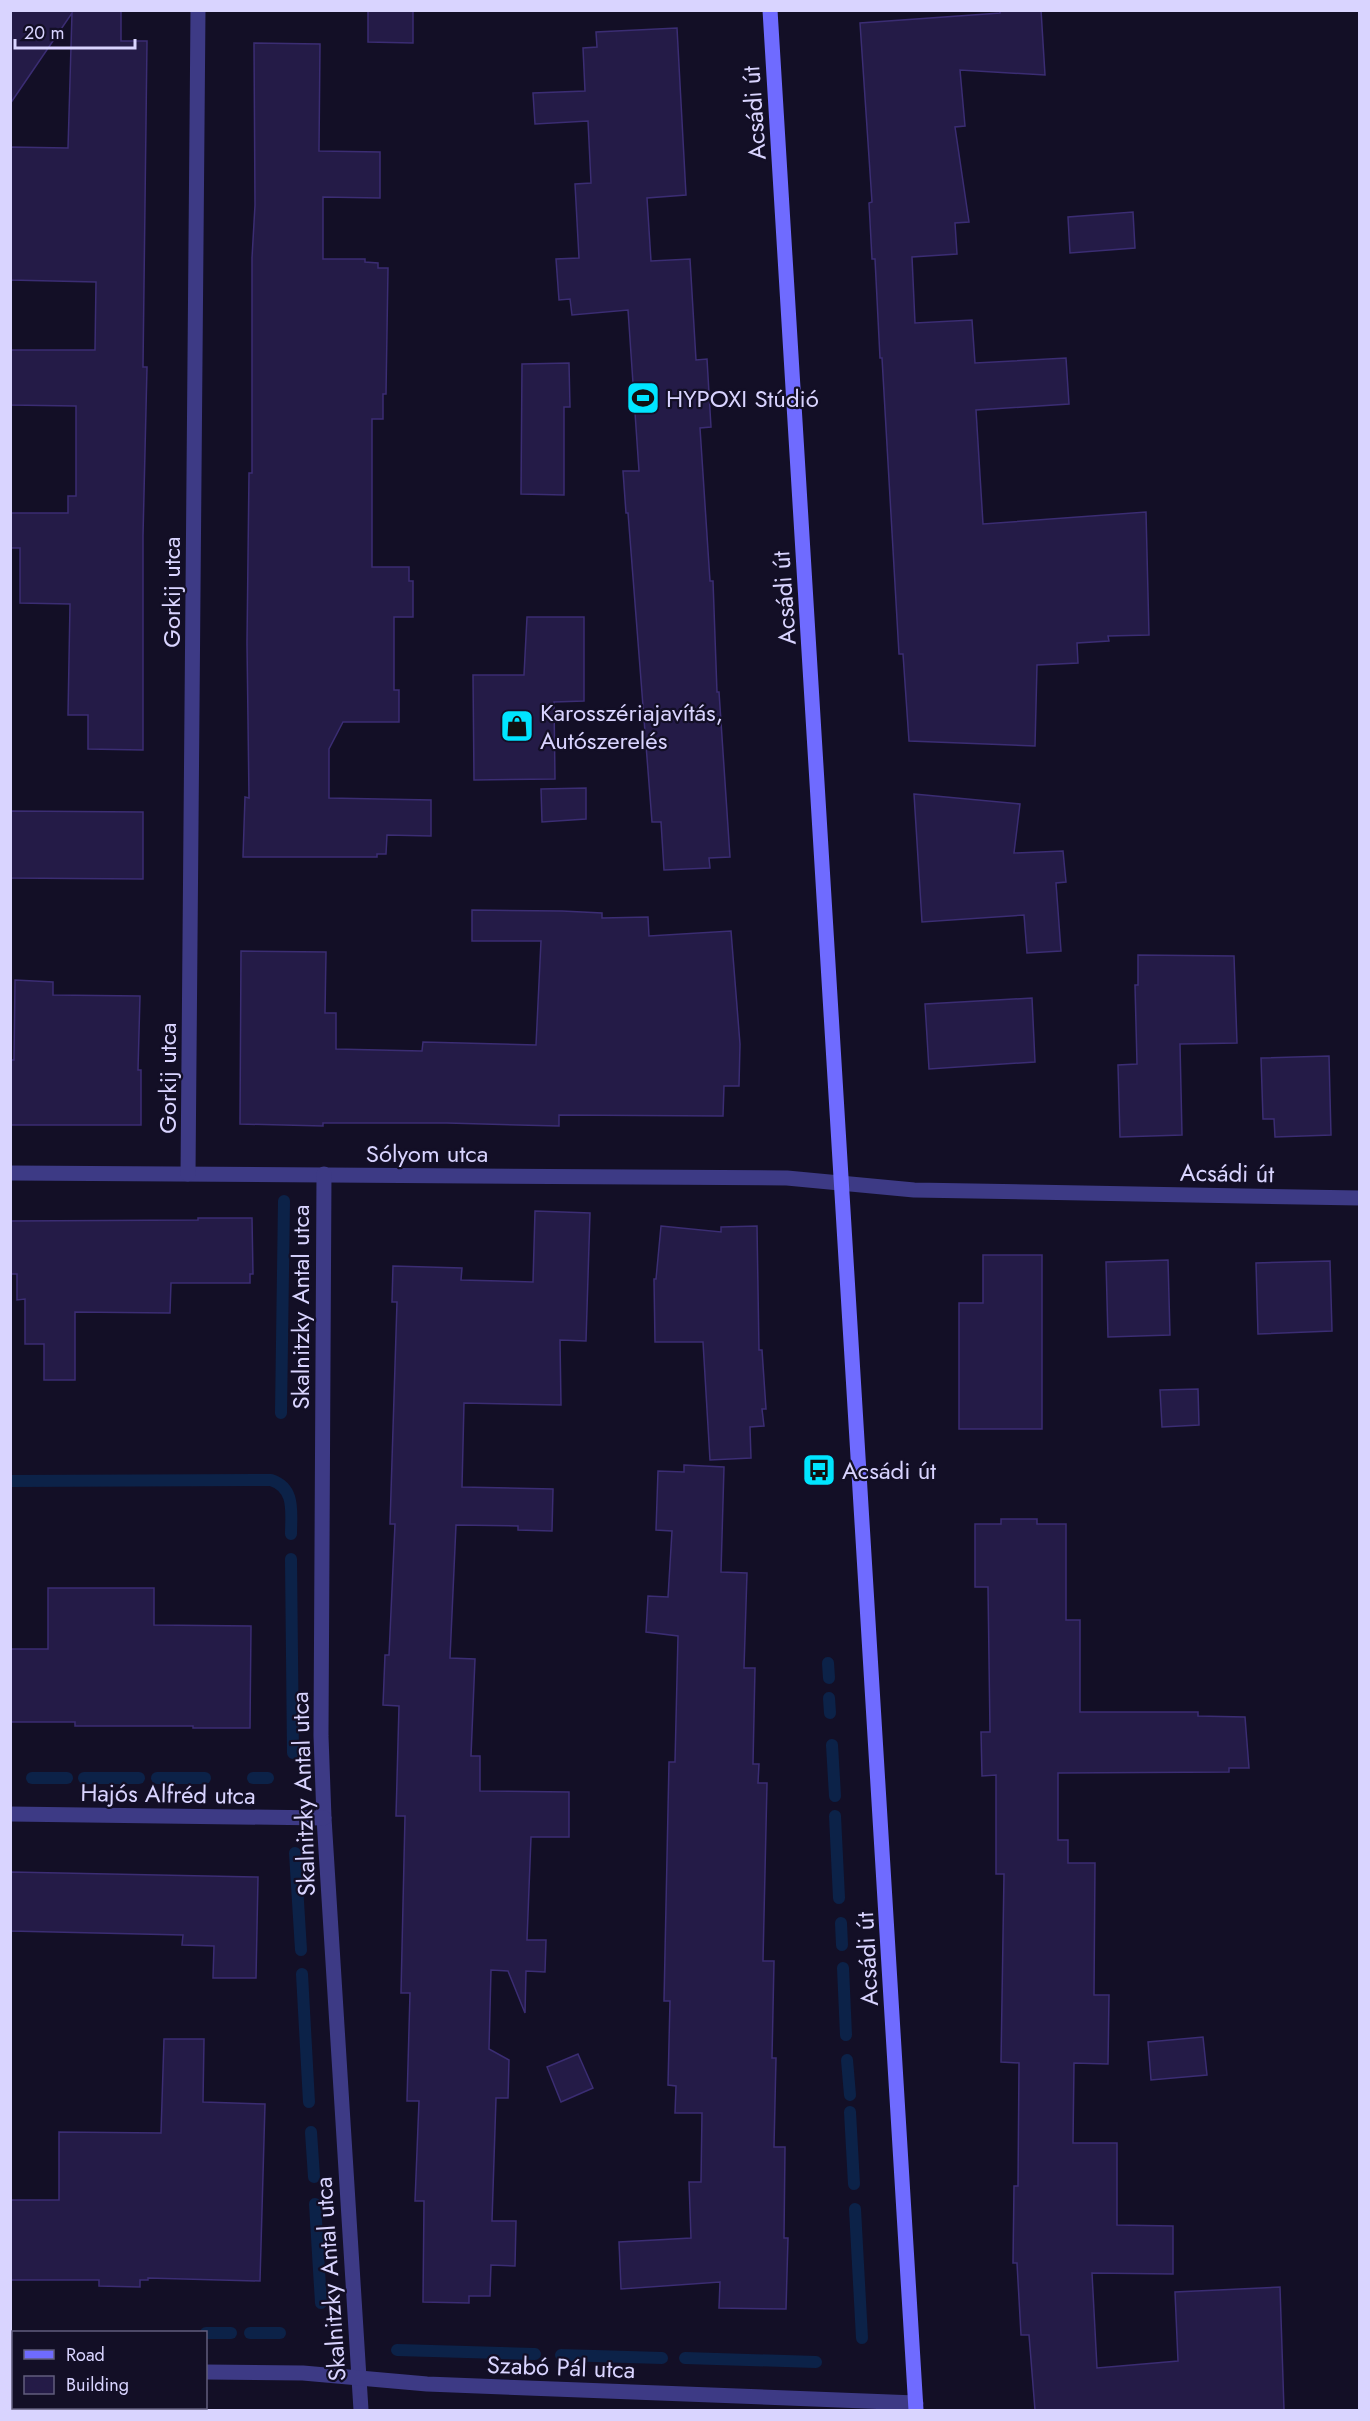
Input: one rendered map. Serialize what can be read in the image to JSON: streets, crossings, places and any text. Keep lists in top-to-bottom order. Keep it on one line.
{"streets":{"main road":["Acsádi út"],"street":["Gorkij utca","Sólyom utca","Skalnitzky Antal utca","Hajós Alfréd utca","Szabó Pál utca"]},"crossings":[["Acsádi út","Sólyom utca"],["Acsádi út","Szabó Pál utca"],["Gorkij utca","Sólyom utca"],["Sólyom utca","Skalnitzky Antal utca"],["Skalnitzky Antal utca","Hajós Alfréd utca"],["Skalnitzky Antal utca","Szabó Pál utca"]],"places":{"sports":["HYPOXI Stúdió"],"shop":["Karosszériajavítás, Autószerelés"],"bus stop":["Acsádi út"]},"legend":["Road","Building"],"scale_bar":"20 m"}
